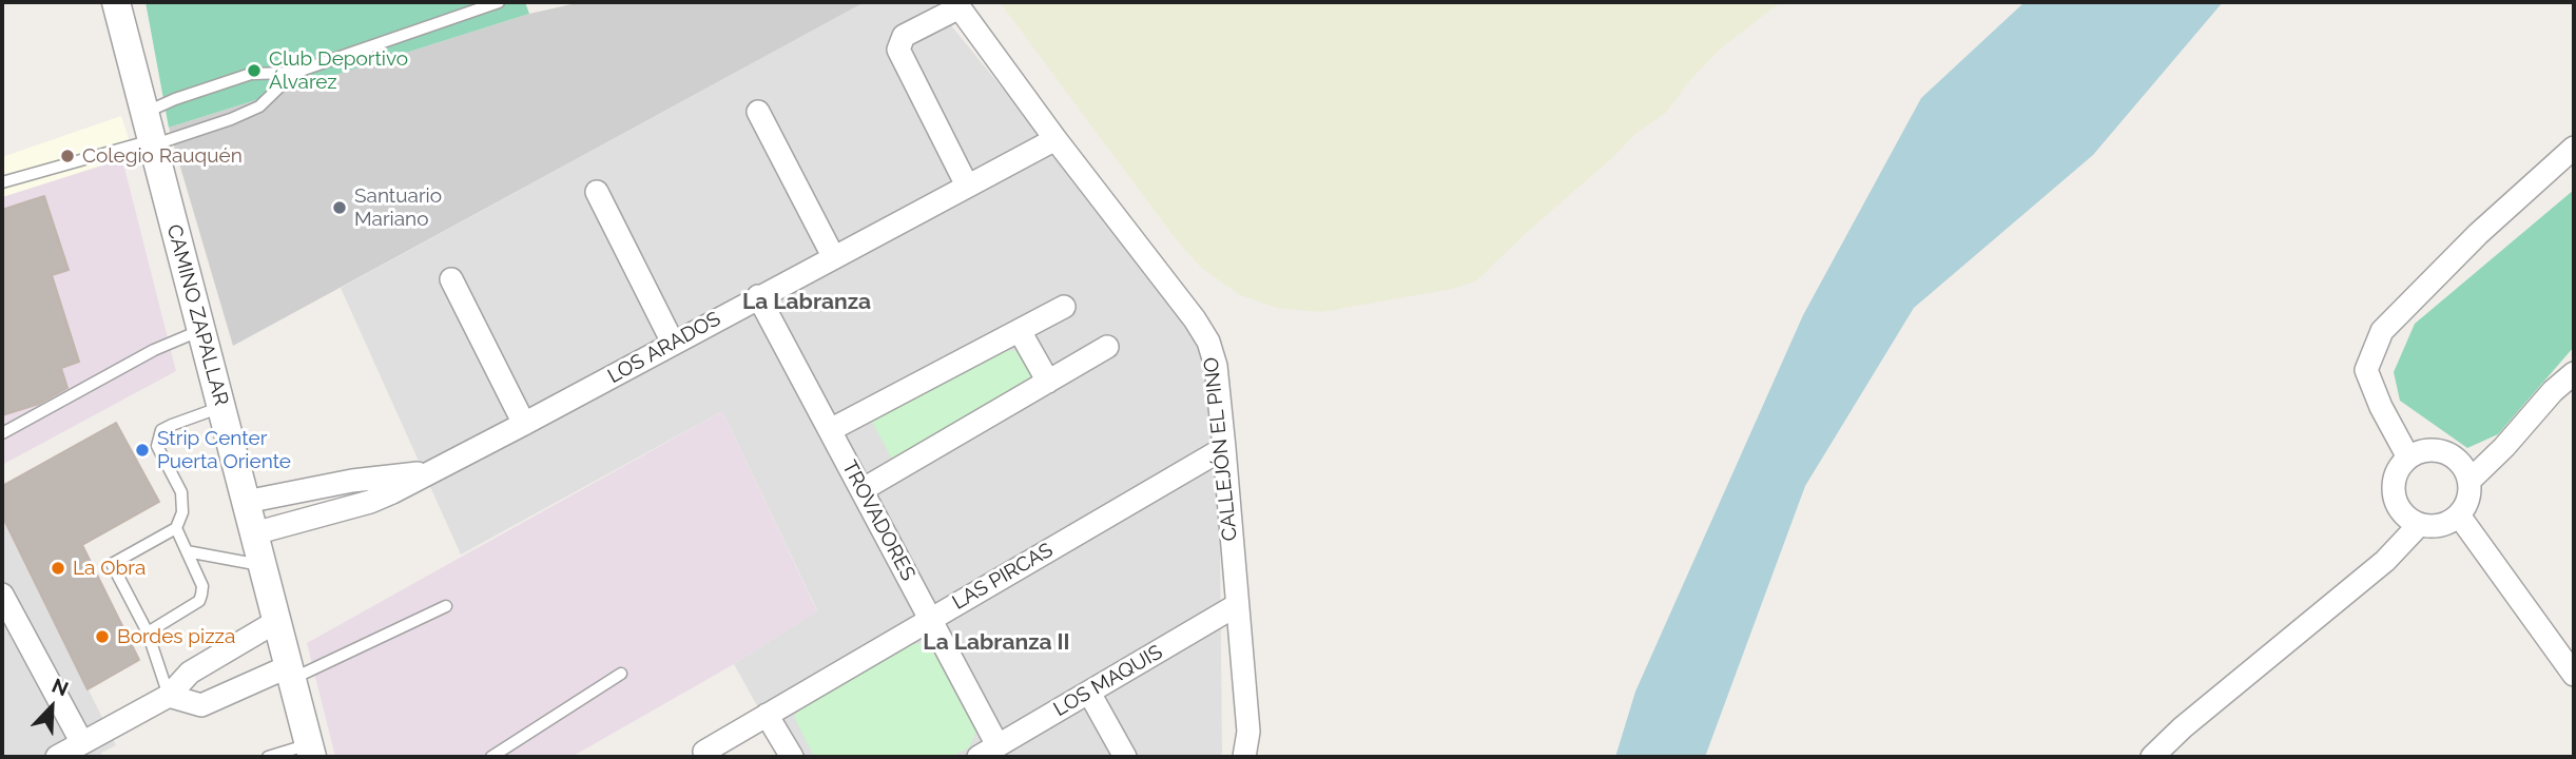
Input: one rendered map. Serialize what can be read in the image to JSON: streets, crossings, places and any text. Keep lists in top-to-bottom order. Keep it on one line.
{"streets":{"street":["CAMINO ZAPALLAR","LOS ARADOS","CALLEJÓN EL PINO","TROVADORES","LAS PIRCAS","LOS MAQUIS"]},"crossings":[["CAMINO ZAPALLAR","LOS ARADOS"],["LOS ARADOS","CALLEJÓN EL PINO"],["LOS ARADOS","TROVADORES"],["CALLEJÓN EL PINO","LAS PIRCAS"],["CALLEJÓN EL PINO","LOS MAQUIS"],["TROVADORES","LAS PIRCAS"],["TROVADORES","LOS MAQUIS"]],"districts":["La Labranza","La Labranza II"],"places":["Club Deportivo Álvarez","Colegio Rauquén","Santuario Mariano","Strip Center Puerta Oriente","La Obra","Bordes pizza"],"north":"top right"}
